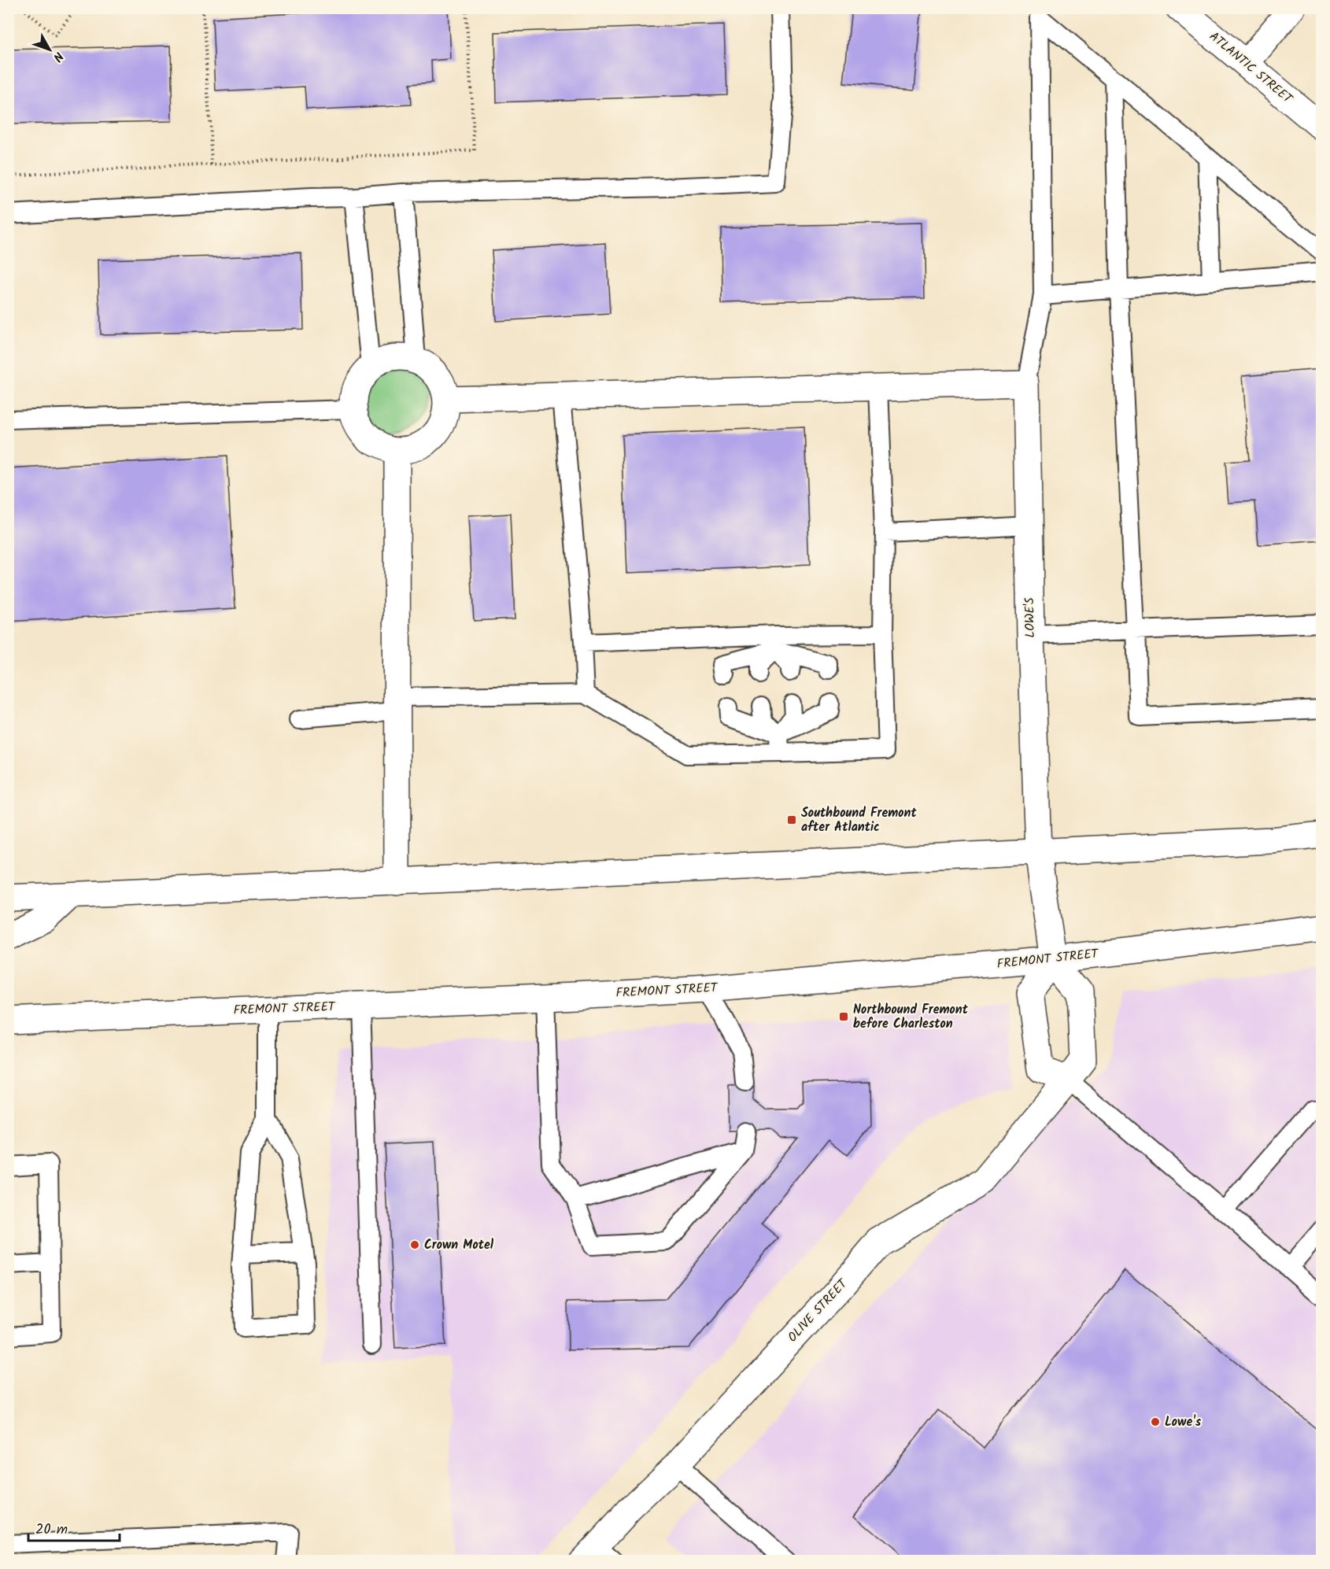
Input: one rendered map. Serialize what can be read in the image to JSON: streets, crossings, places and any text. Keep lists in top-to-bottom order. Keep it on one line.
{"streets":{"street":["ATLANTIC STREET","LOWE'S","FREMONT STREET","OLIVE STREET"]},"crossings":[["FREMONT STREET","OLIVE STREET"]],"places":{"transit":["Southbound Fremont after Atlantic","Northbound Fremont before Charleston"],"other":["Crown Motel","Lowe's"]},"scale_bar":"20 m","north":"bottom right"}
